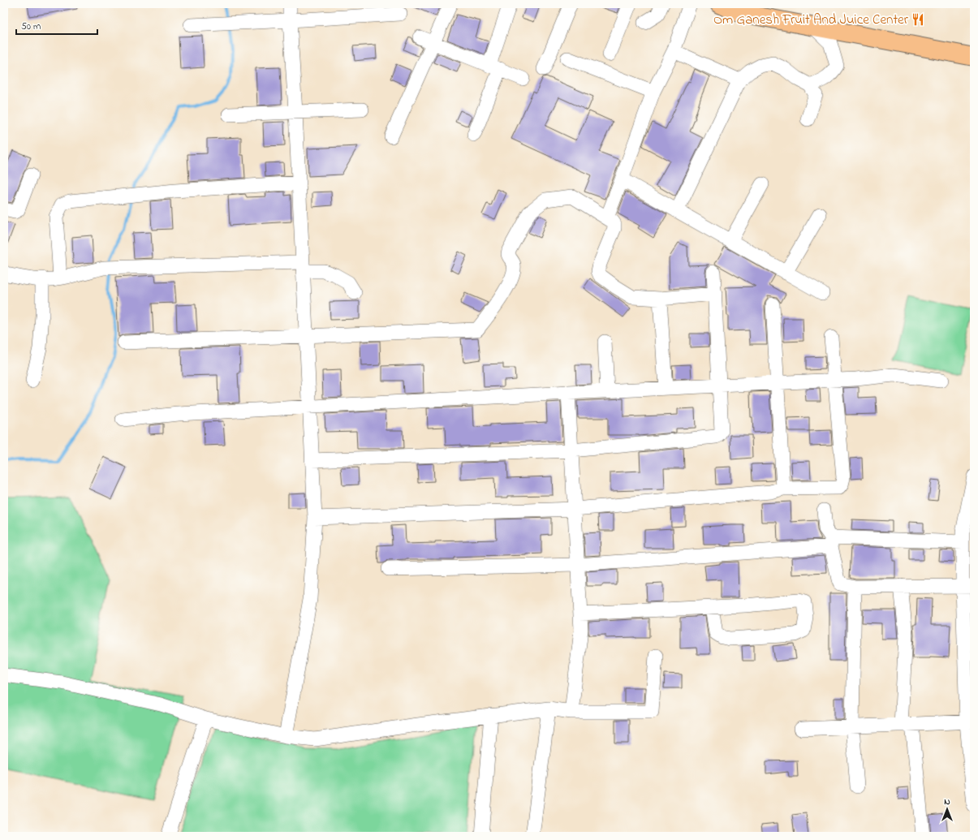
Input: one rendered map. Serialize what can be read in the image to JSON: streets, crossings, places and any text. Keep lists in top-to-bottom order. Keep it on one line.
{"places":{"restaurant":["Om Ganesh Fruit And Juice Center"]},"scale_bar":"50 m","north":"top"}
